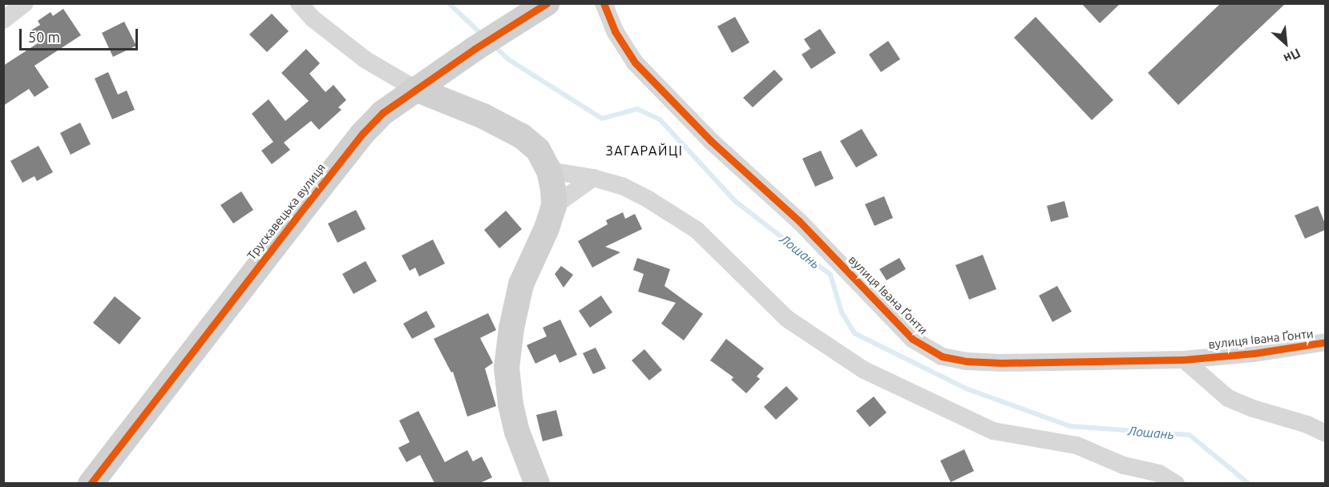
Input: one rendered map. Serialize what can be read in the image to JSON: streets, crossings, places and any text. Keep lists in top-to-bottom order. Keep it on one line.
{"streets":{"main road":["Трускавецька вулиця"],"street":["вулиця Івана Ґонти"]},"districts":["ЗАГАРАЙЦІ"],"water":["Лошань"],"scale_bar":"50 m","north":"bottom right"}
